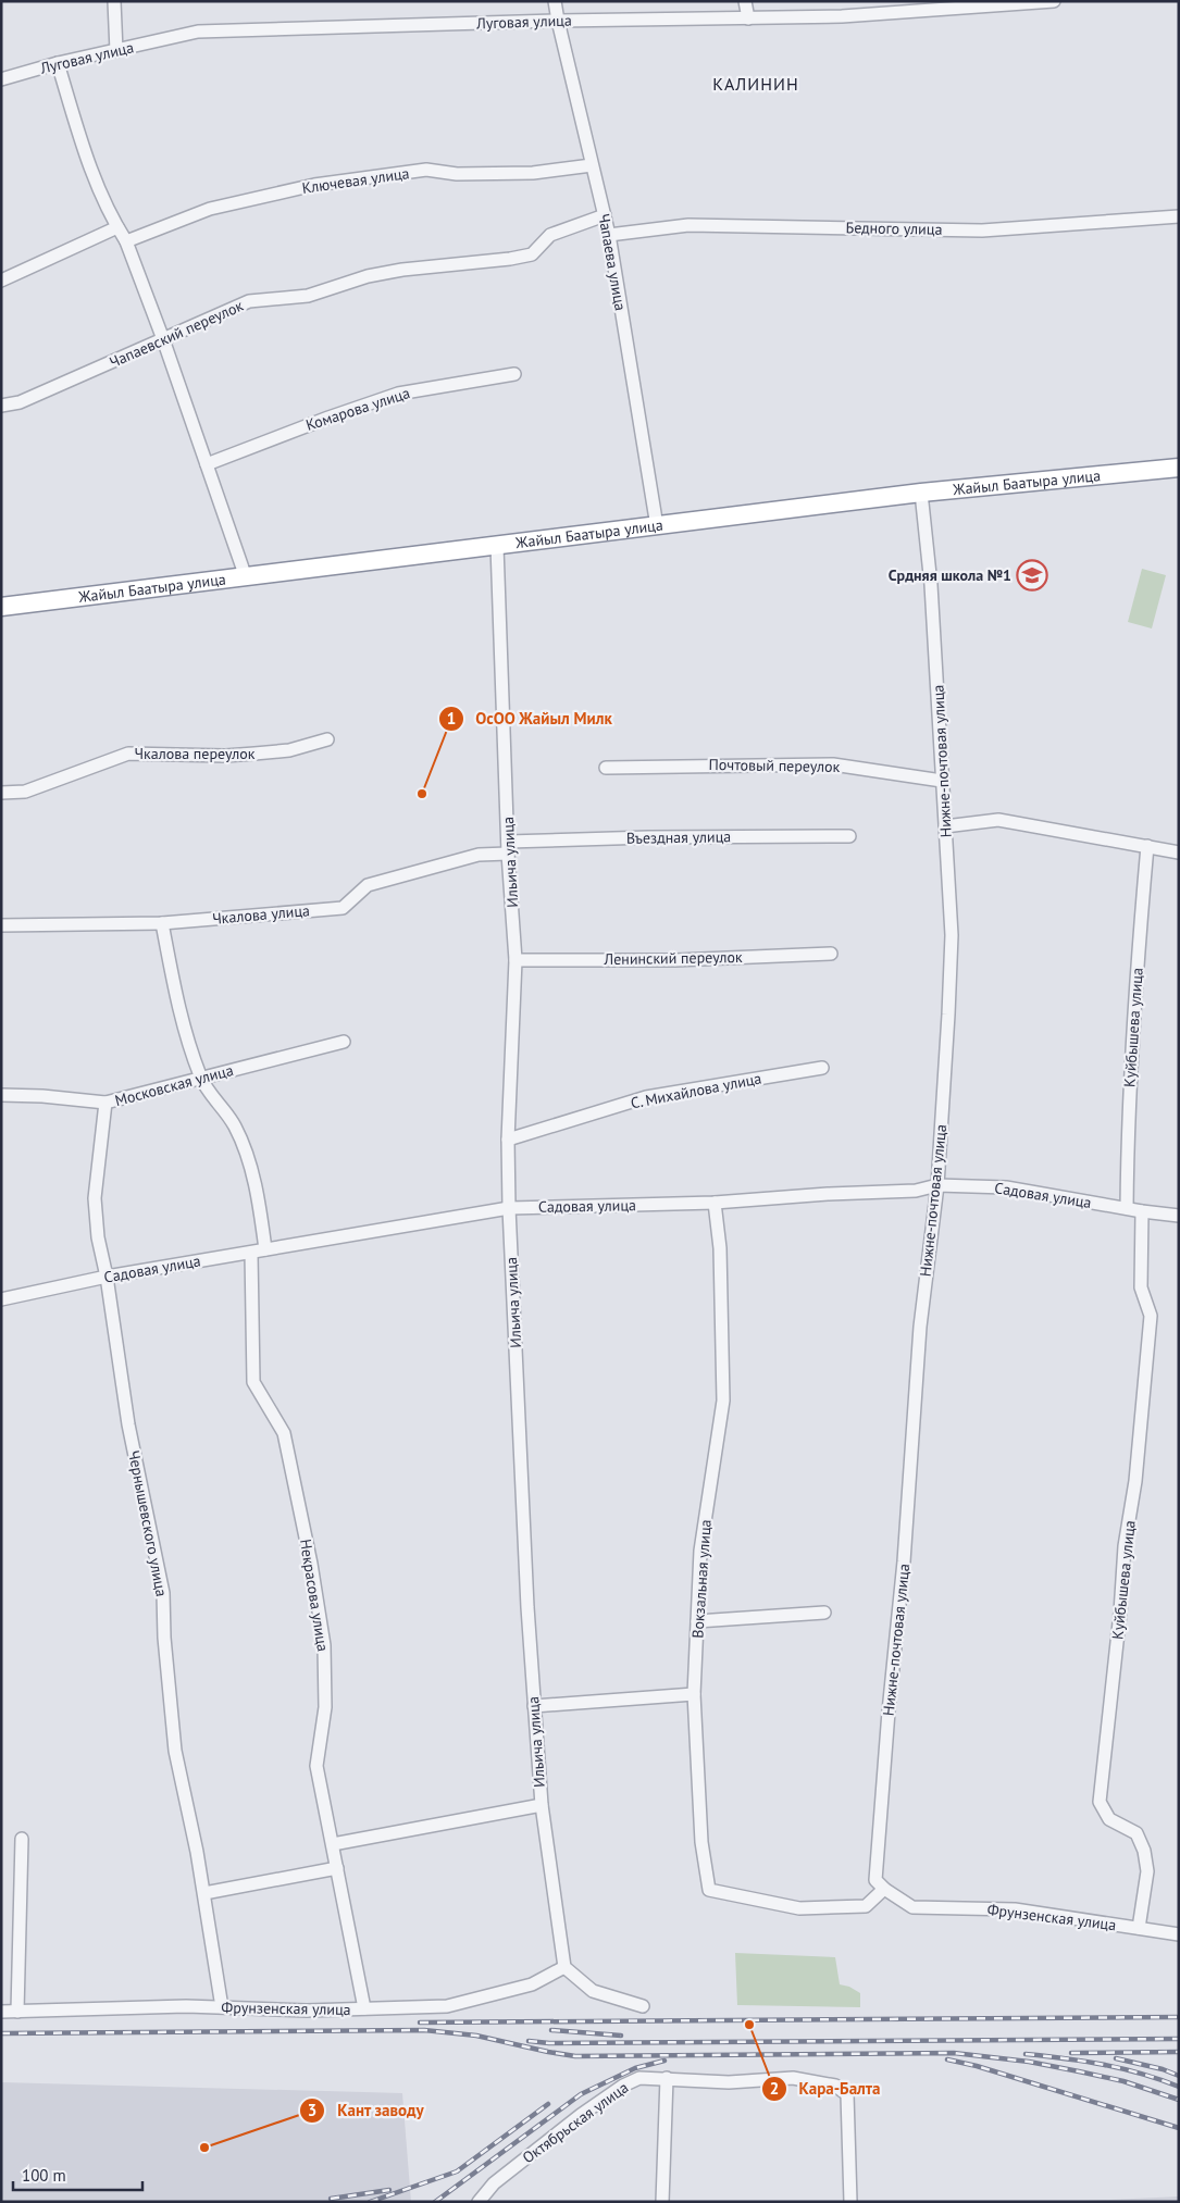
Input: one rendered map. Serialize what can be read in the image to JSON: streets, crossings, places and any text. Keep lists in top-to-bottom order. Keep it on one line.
{"streets":{"highway":["Жайыл Баатыра улица"],"street":["Луговая улица","Ключевая улица","Бедного улица","Чапаева улица","Чапаевский переулок","Комарова улица","Чкалова переулок","Нижне-почтовая улица","Почтовый переулок","Въездная улица","Ильича улица","Чкалова улица","Ленинский переулок","Куйбышева улица","Московская улица","С. Михайлова улица","Садовая улица","Чернышевского улица","Вокзальная улица","Некрасова улица","Фрунзенская улица","Октябрьская улица"]},"crossings":[["Луговая улица","Чапаева улица"],["Ключевая улица","Чапаева улица"],["Бедного улица","Чапаева улица"],["Чапаева улица","Чапаевский переулок"],["Чапаева улица","Жайыл Баатыра улица"],["Жайыл Баатыра улица","Нижне-почтовая улица"],["Жайыл Баатыра улица","Ильича улица"],["Нижне-почтовая улица","Почтовый переулок"],["Нижне-почтовая улица","Садовая улица"],["Нижне-почтовая улица","Вокзальная улица"],["Нижне-почтовая улица","Фрунзенская улица"],["Въездная улица","Ильича улица"],["Въездная улица","Чкалова улица"],["Ильича улица","Чкалова улица"],["Ильича улица","Ленинский переулок"],["Ильича улица","С. Михайлова улица"],["Ильича улица","Садовая улица"],["Ильича улица","Фрунзенская улица"],["Куйбышева улица","Садовая улица"],["Куйбышева улица","Фрунзенская улица"],["Московская улица","Чернышевского улица"],["Садовая улица","Чернышевского улица"],["Садовая улица","Вокзальная улица"],["Садовая улица","Некрасова улица"],["Чернышевского улица","Фрунзенская улица"],["Вокзальная улица","Фрунзенская улица"],["Некрасова улица","Фрунзенская улица"]],"districts":["КАЛИНИН"],"places":{"school or university":["Срдняя школа №1"],"other":["ОсОО Жайыл Милк","Кара-Балта","Кант заводу"]},"scale_bar":"100 m"}
